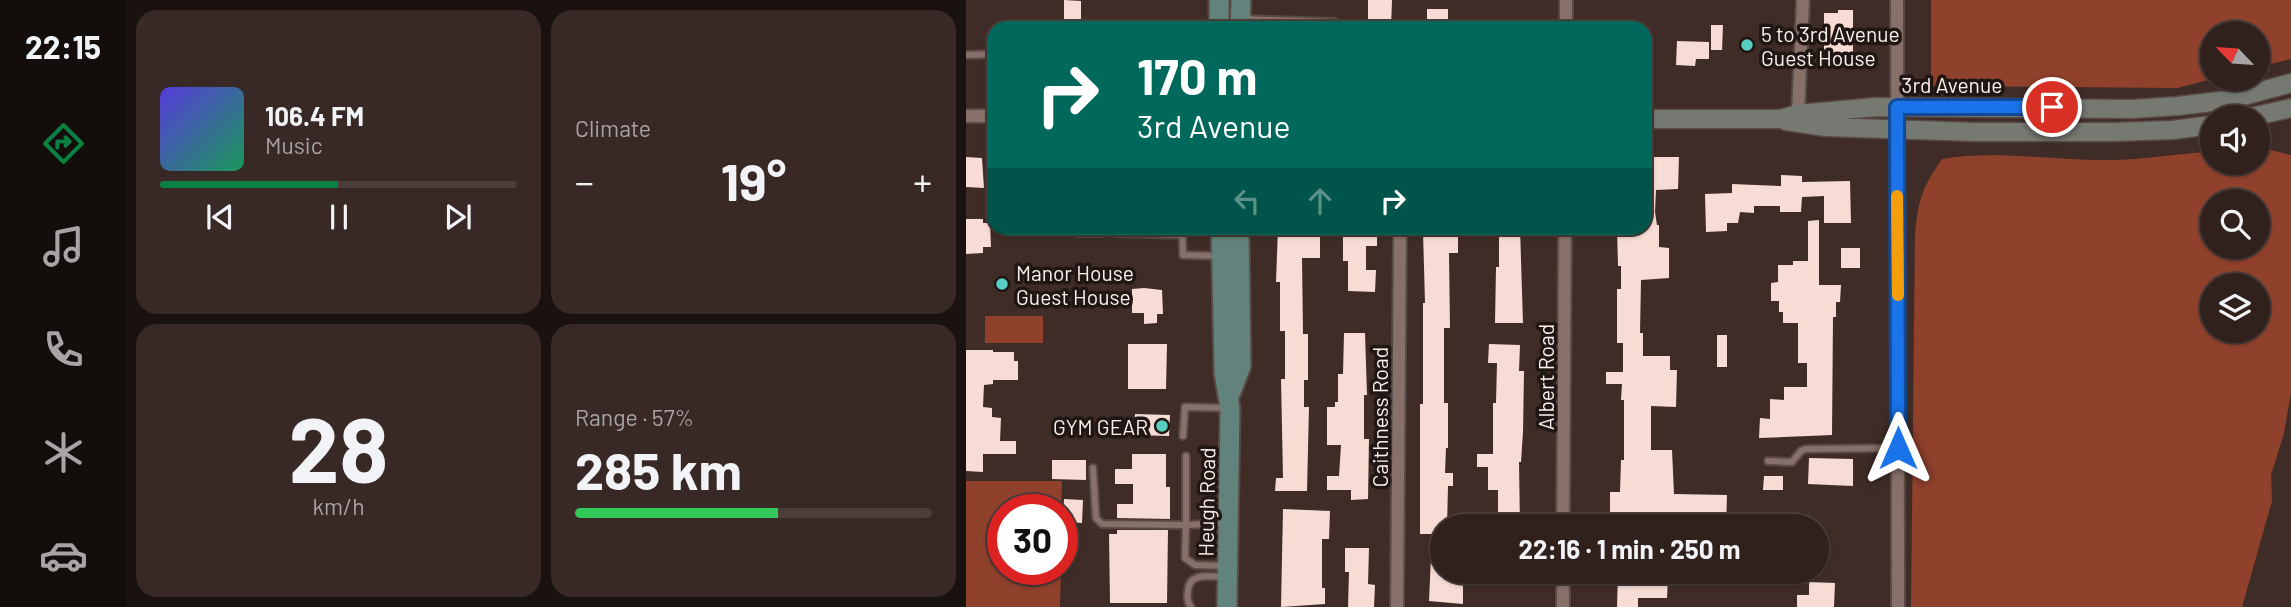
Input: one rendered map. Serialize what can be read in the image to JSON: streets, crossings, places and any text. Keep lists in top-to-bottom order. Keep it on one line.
{"streets":{"main road":["Heugh Road"],"street":["3rd Avenue","Albert Road","Caithness Road"]},"places":["5 to 3rd Avenue Guest House","Manor House Guest House","GYM GEAR"],"north":"top left","page":{"tabs":"22:15","tile":["Climate",["28","km/h"],["Range · 57%","285 km"]],"turn":["170 m","3rd Avenue"],"song":["106.4 FM","Music"],"heat":["−","19°","+"],"limit":"30","trip":"22:16 · 1 min · 250 m"}}
